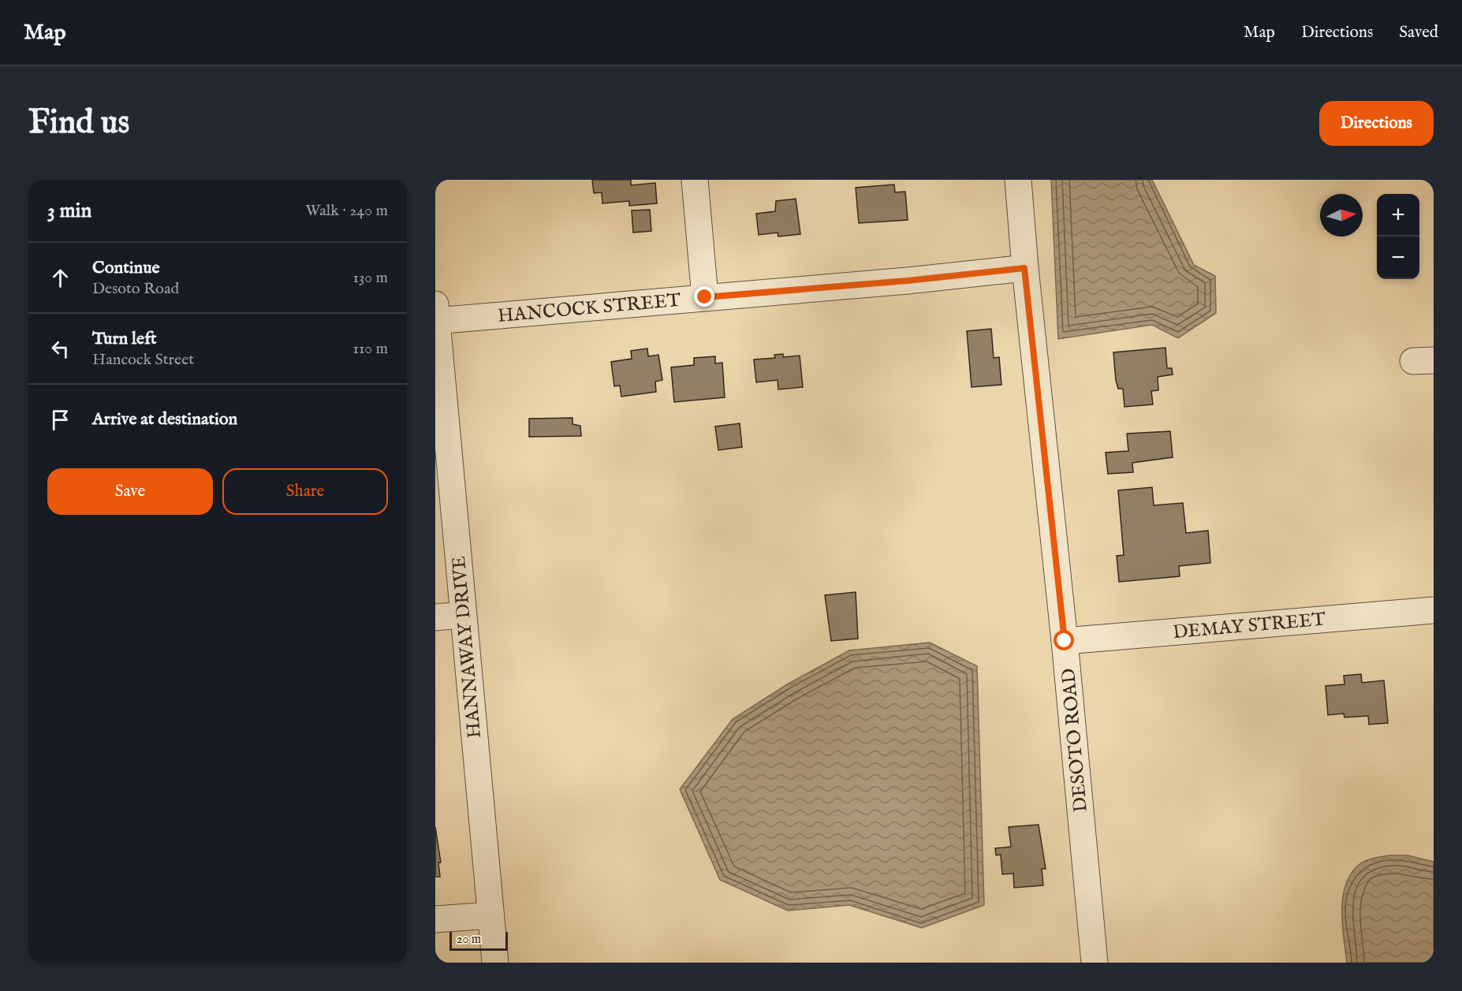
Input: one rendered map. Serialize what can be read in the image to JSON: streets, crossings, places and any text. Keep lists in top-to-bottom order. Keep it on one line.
{"streets":{"street":["HANCOCK STREET","DEMAY STREET","HANNAWAY DRIVE","DESOTO ROAD"]},"crossings":[["HANCOCK STREET","HANNAWAY DRIVE"],["HANCOCK STREET","DESOTO ROAD"],["DEMAY STREET","DESOTO ROAD"]],"scale_bar":"20 m","north":"right","page":{"header":"Map","nav":["Map","Directions","Saved"],"buttons":["Directions",["Save","Share"]],"title":"Find us","heading":["3 min","Walk · 240 m"],"map_buttons":["+","−"],"list":[["Continue","Desoto Road","130 m"],["Turn left","Hancock Street","110 m"],"Arrive at destination"],"scale":"20 m"}}
